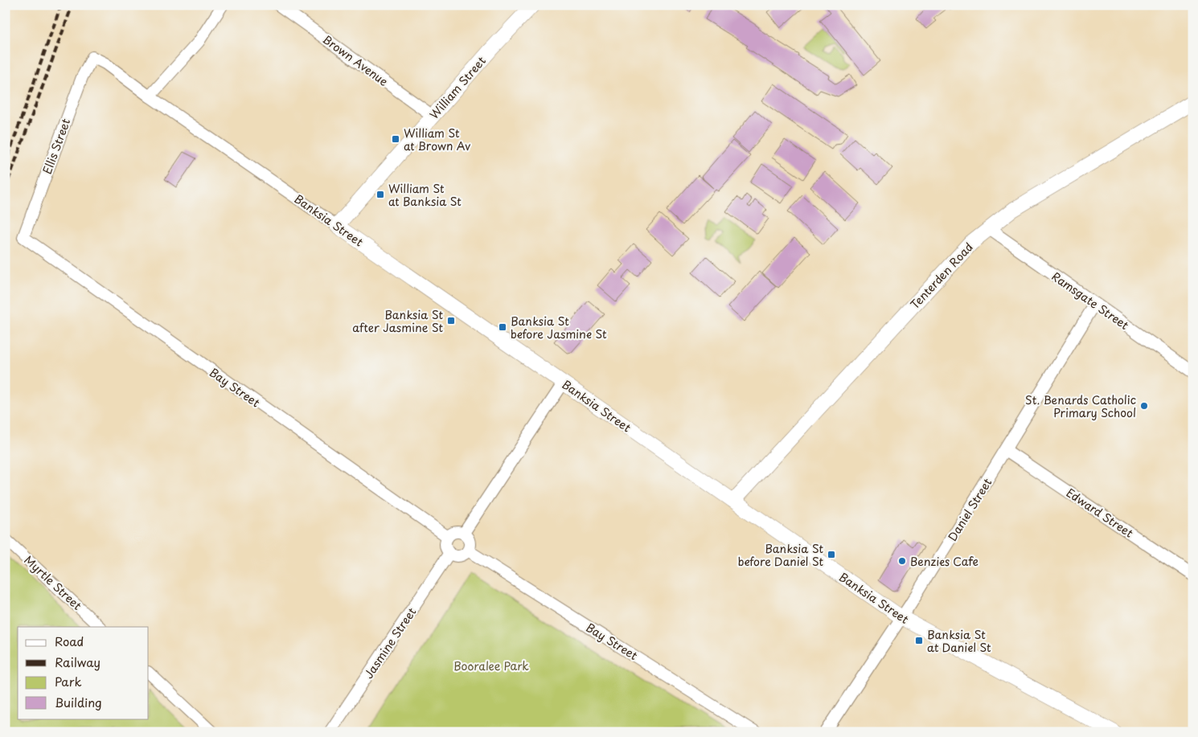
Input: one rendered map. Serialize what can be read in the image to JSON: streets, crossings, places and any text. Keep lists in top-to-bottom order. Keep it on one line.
{"streets":{"street":["Brown Avenue","William Street","Ellis Street","Banksia Street","Tenterden Road","Ramsgate Street","Bay Street","Daniel Street","Edward Street","Myrtle Street","Jasmine Street"]},"crossings":[["Brown Avenue","William Street"],["William Street","Banksia Street"],["Ellis Street","Banksia Street"],["Ellis Street","Bay Street"],["Banksia Street","Tenterden Road"],["Banksia Street","Daniel Street"],["Tenterden Road","Ramsgate Street"],["Ramsgate Street","Daniel Street"],["Bay Street","Jasmine Street"],["Daniel Street","Edward Street"]],"parks":["Booralee Park"],"places":{"transit":["William St at Brown Av","William St at Banksia St","Banksia St after Jasmine St","Banksia St before Jasmine St","Banksia St before Daniel St","Banksia St at Daniel St"],"other":["St. Benards Catholic Primary School","Benzies Cafe"]},"legend":["Road","Railway","Park","Building"]}
